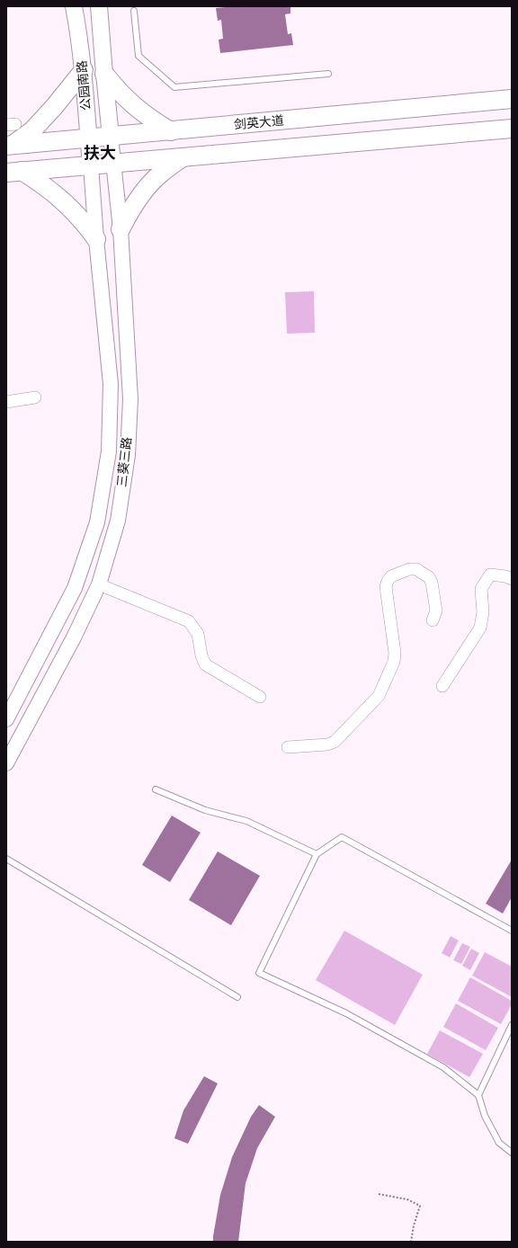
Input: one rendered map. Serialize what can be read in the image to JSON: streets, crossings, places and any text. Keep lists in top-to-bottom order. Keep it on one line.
{"streets":{"main road":["公园南路","剑英大道"],"street":["三葵三路"]},"crossings":[["公园南路","剑英大道"],["公园南路","三葵三路"],["剑英大道","三葵三路"]],"districts":["扶大"]}
